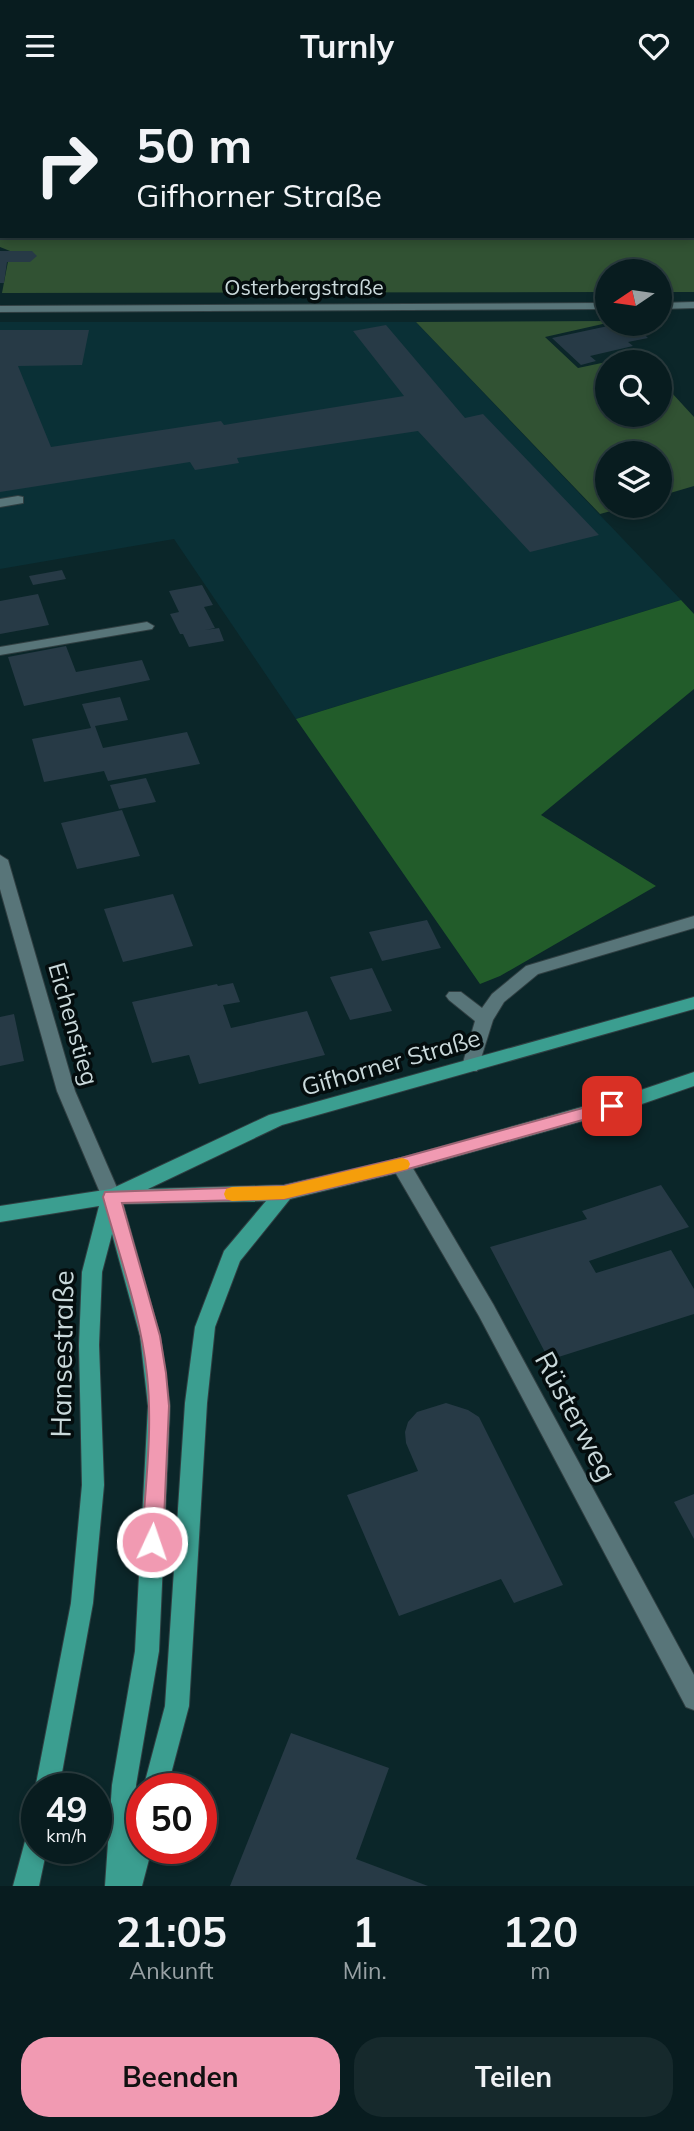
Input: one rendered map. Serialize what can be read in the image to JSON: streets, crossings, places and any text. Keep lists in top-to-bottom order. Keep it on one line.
{"streets":{"main road":["Gifhorner Straße","Hansestraße"],"street":["Osterbergstraße","Eichenstieg","Rüsterweg"]},"crossings":[["Eichenstieg","Gifhorner Straße"],["Eichenstieg","Hansestraße"],["Gifhorner Straße","Hansestraße"],["Gifhorner Straße","Rüsterweg"]],"north":"left","page":{"header":"Turnly","turn":["50 m","Gifhorner Straße"],"speed":"49 km/h","limit":"50","eta":["21:05","Ankunft","1","Min.","120","m"],"buttons":["Beenden","Teilen"]}}
